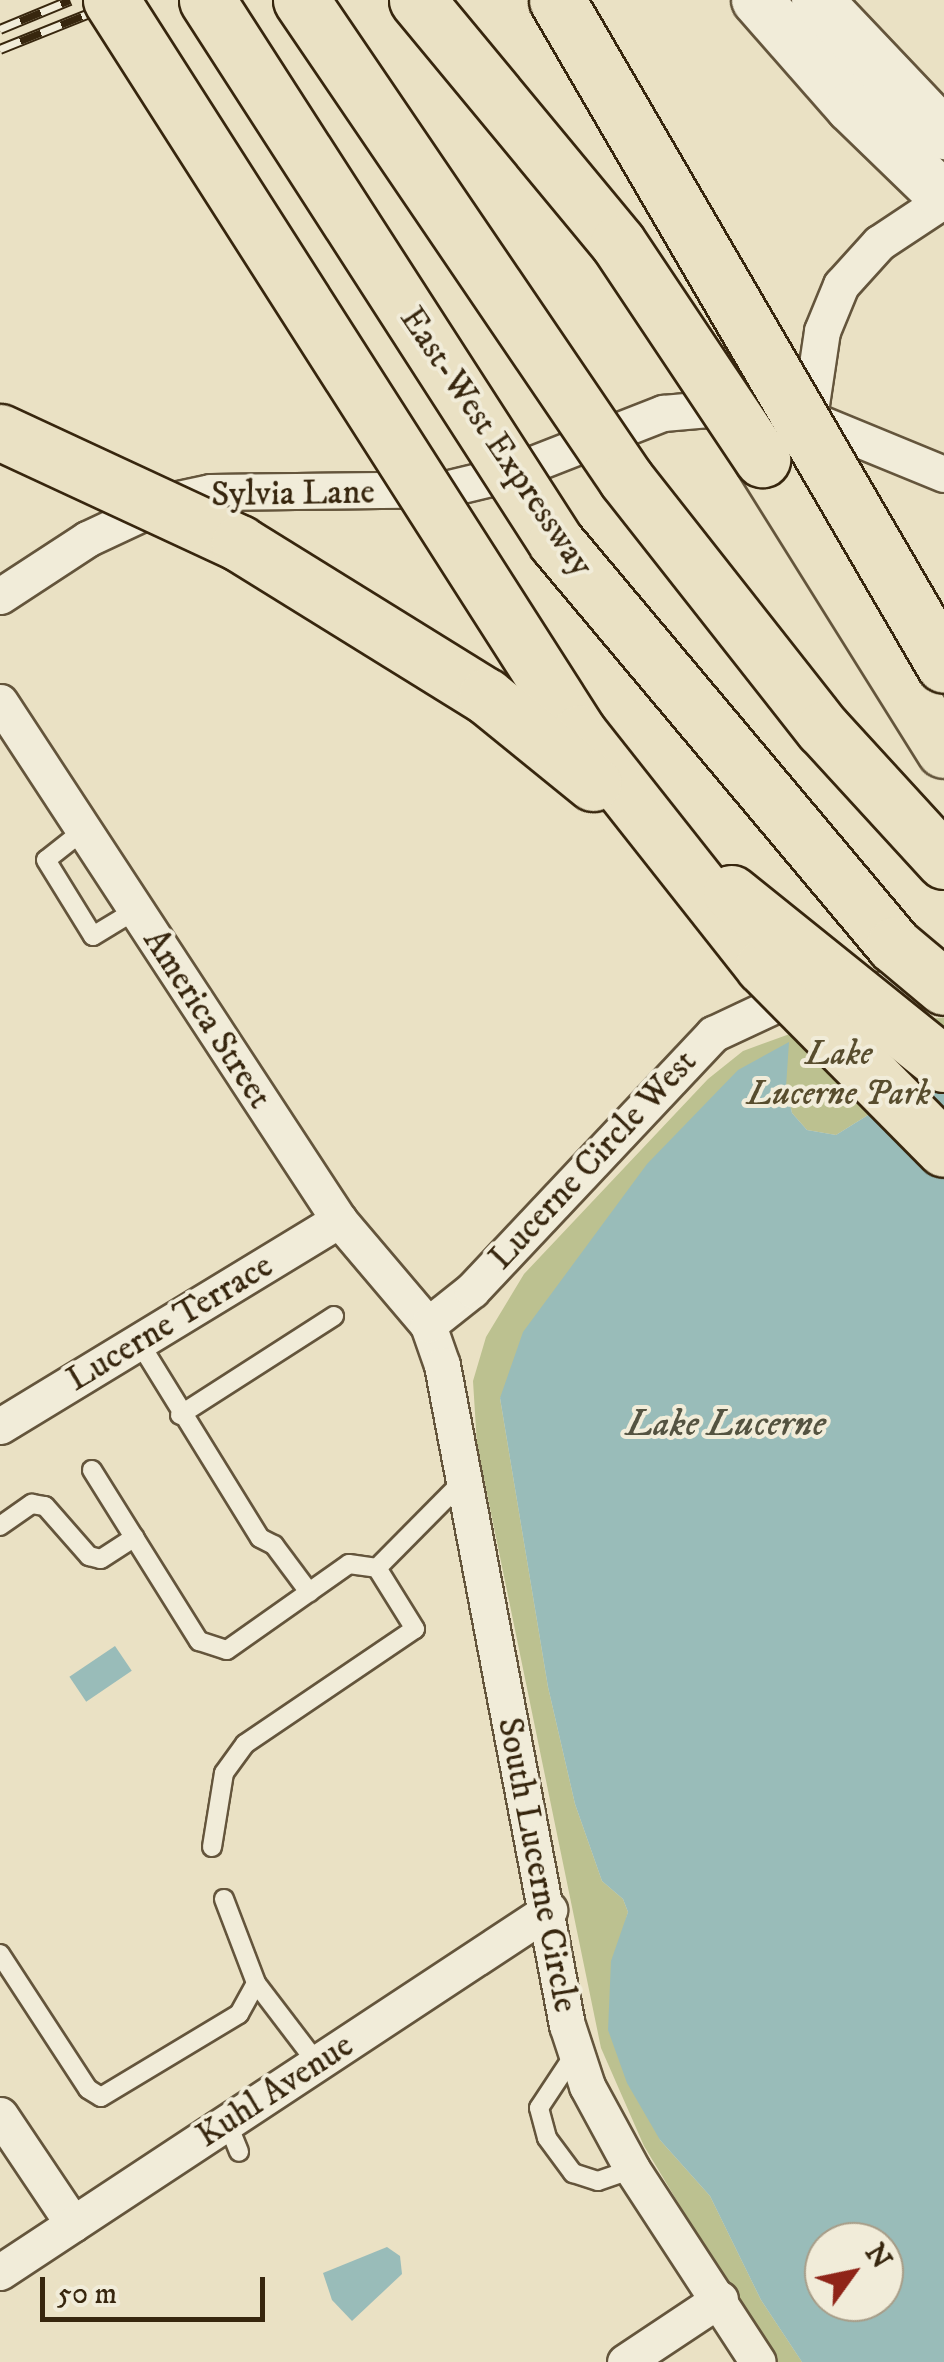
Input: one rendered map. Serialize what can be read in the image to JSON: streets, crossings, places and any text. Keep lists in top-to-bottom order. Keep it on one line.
{"streets":{"highway":["East-West Expressway"],"street":["Sylvia Lane","America Street","Lucerne Circle West","Lucerne Terrace","South Lucerne Circle","Kuhl Avenue"]},"crossings":[["East-West Expressway","Lucerne Circle West"],["America Street","Lucerne Circle West"],["America Street","Lucerne Terrace"],["America Street","South Lucerne Circle"],["Lucerne Circle West","South Lucerne Circle"],["South Lucerne Circle","Kuhl Avenue"]],"water":["Lake Lucerne"],"parks":["Lake Lucerne Park"],"scale_bar":"50 m","north":"top right"}
